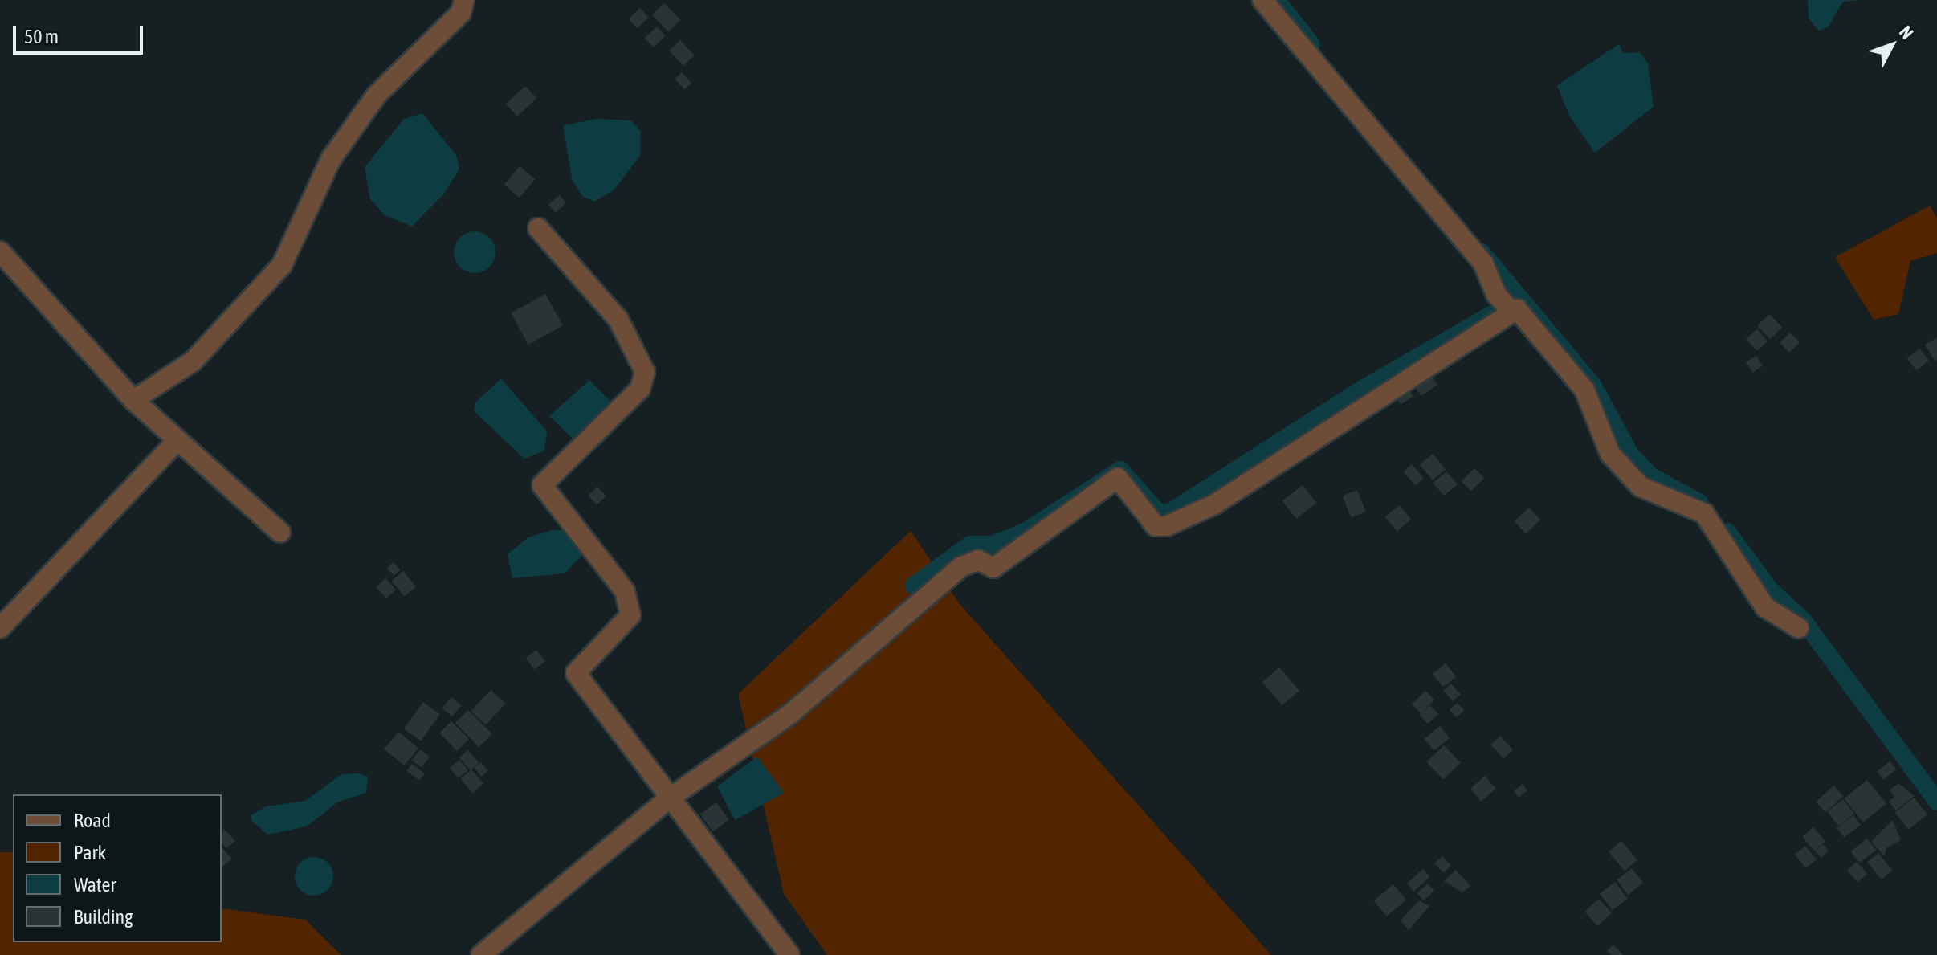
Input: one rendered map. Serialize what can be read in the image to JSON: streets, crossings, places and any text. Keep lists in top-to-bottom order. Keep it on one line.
{"legend":["Road","Park","Water","Building"],"scale_bar":"50 m","north":"top right"}
